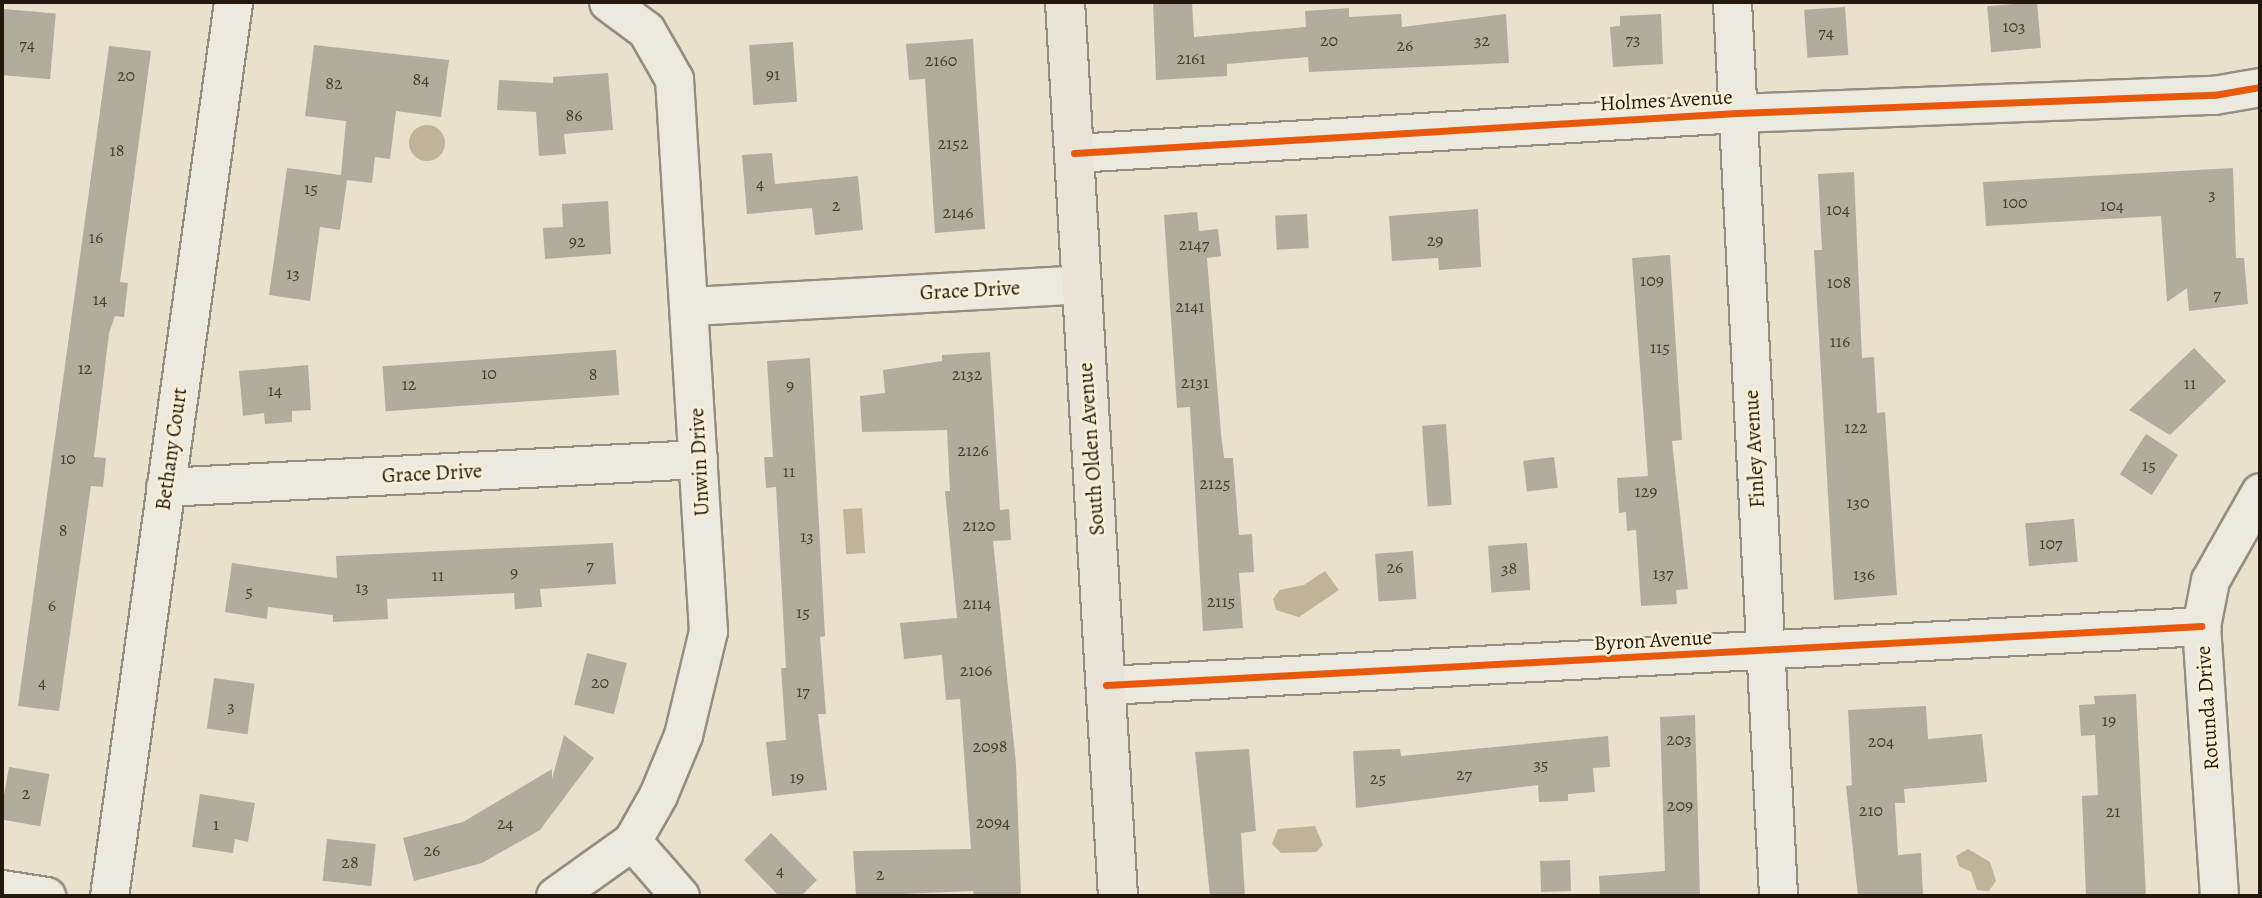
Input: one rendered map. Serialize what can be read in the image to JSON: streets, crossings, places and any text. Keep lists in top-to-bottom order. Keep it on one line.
{"streets":{"main road":["South Olden Avenue"],"street":["Holmes Avenue","Grace Drive","Bethany Court","Finley Avenue","Unwin Drive","Byron Avenue","Rotunda Drive"]},"crossings":[["Holmes Avenue","South Olden Avenue"],["Holmes Avenue","Finley Avenue"],["Grace Drive","Bethany Court"],["Grace Drive","South Olden Avenue"],["Grace Drive","Unwin Drive"],["South Olden Avenue","Byron Avenue"],["Finley Avenue","Byron Avenue"],["Byron Avenue","Rotunda Drive"]],"house_numbers":["103","74","73","20","32","74","26","2161","2160","91","20","84","82","86","2152","18","4","15","3","100","2","104","104","2146","16","29","92","2147","13","109","108","7","14","2141","116","115","12","10","8","2132","2131","11","12","9","14","122","2126","10","15","11","2125","129","130","2120","8","13","107","7","26","38","9","137","136","11","13","5","2115","2114","6","15","2106","4","20","17","3","19","203","204","2098","35","27","19","25","2","209","210","21","2094","24","1","26","28","4","2"]}
